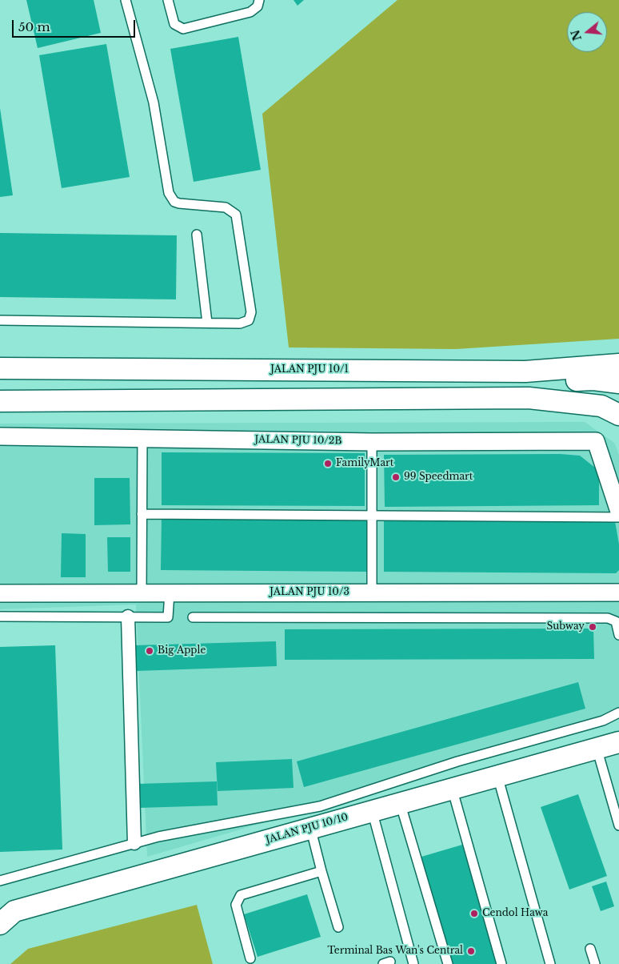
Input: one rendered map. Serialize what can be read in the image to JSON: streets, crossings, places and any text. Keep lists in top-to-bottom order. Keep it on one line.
{"streets":{"street":["JALAN PJU 10/1","JALAN PJU 10/2B","JALAN PJU 10/3","JALAN PJU 10/10"]},"places":["FamilyMart","99 Speedmart","Subway","Big Apple","Cendol Hawa","Terminal Bas Wan's Central"],"scale_bar":"50 m","north":"left"}
